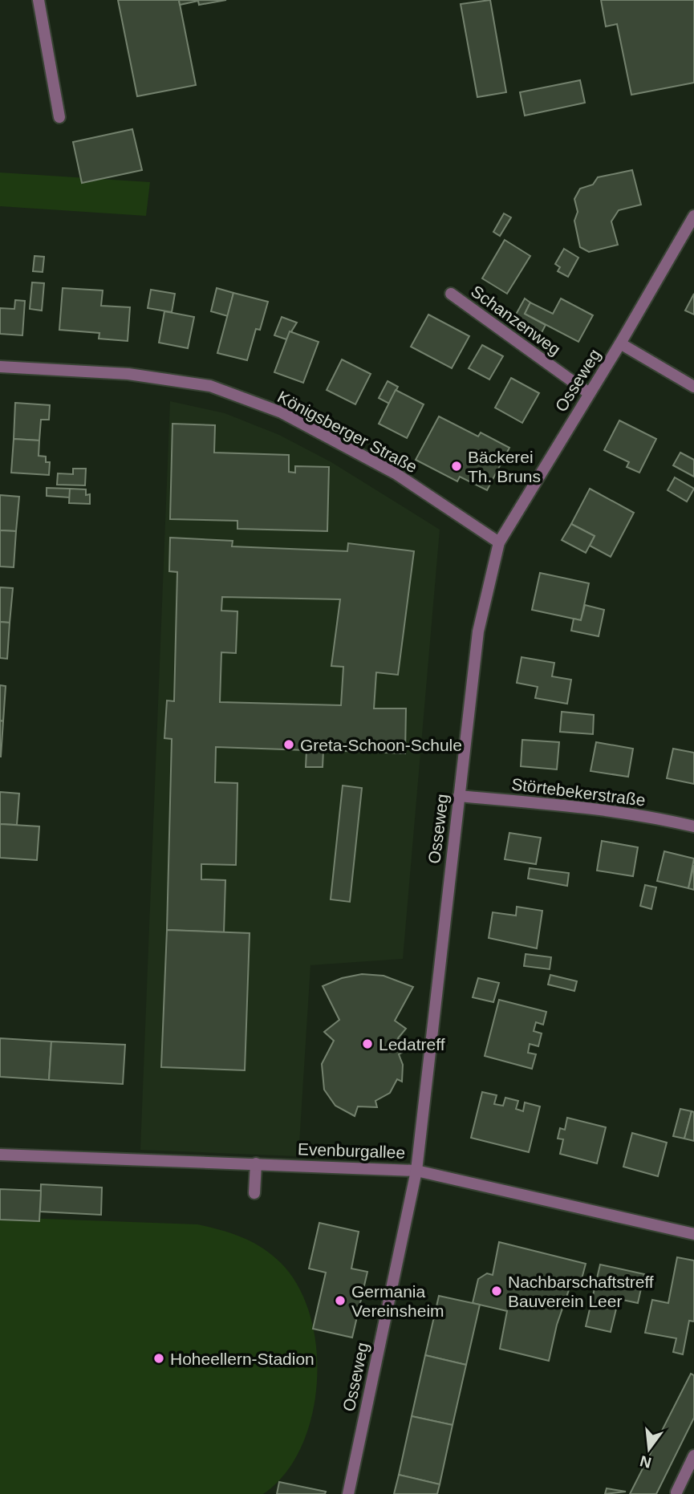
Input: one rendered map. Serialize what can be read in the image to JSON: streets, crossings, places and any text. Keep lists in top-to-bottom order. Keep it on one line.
{"streets":{"street":["Schanzenweg","Osseweg","Königsberger Straße","Störtebekerstraße","Evenburgallee"]},"crossings":[["Schanzenweg","Osseweg"],["Osseweg","Königsberger Straße"],["Osseweg","Störtebekerstraße"],["Osseweg","Evenburgallee"]],"places":["Bäckerei Th. Bruns","Greta-Schoon-Schule","Ledatreff","Nachbarschaftstreff Bauverein Leer","Germania Vereinsheim","Hoheellern-Stadion"],"north":"bottom"}
